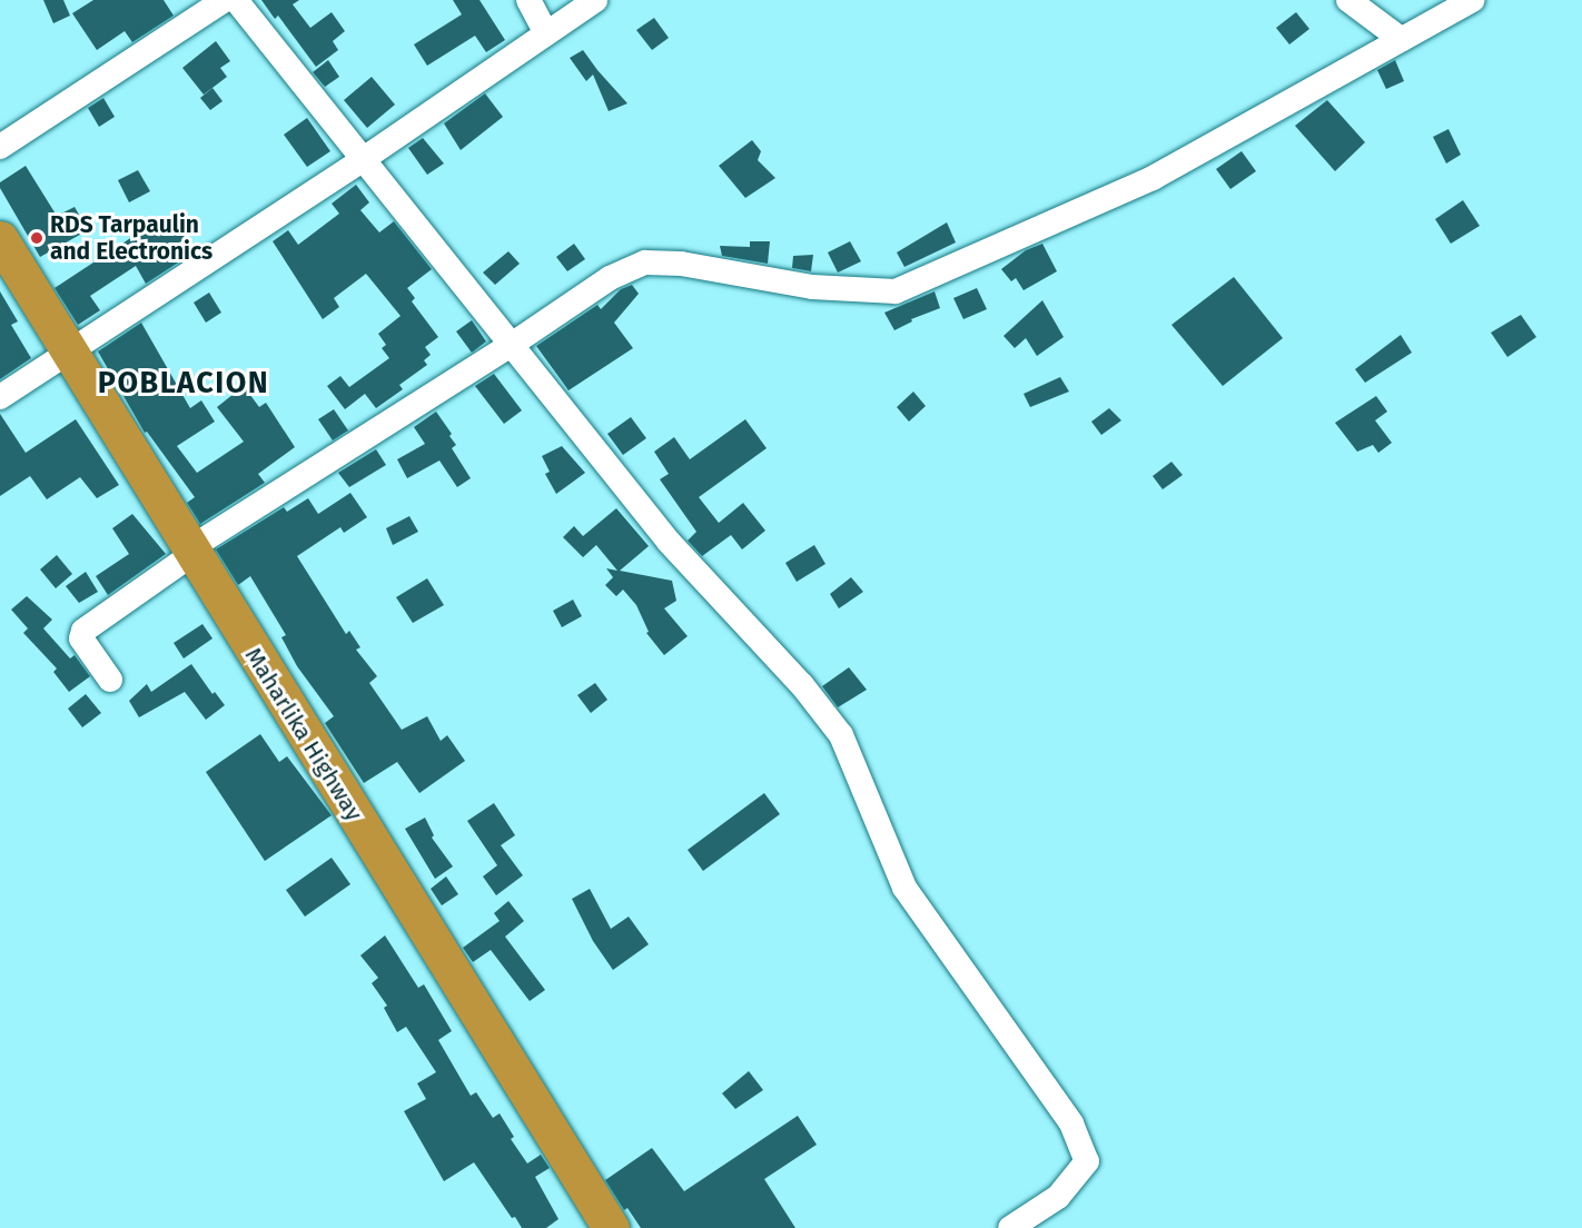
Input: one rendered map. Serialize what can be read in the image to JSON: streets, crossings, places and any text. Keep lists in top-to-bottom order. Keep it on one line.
{"streets":{"highway":["Maharlika Highway"]},"districts":["POBLACION"],"places":["RDS Tarpaulin and Electronics"]}
